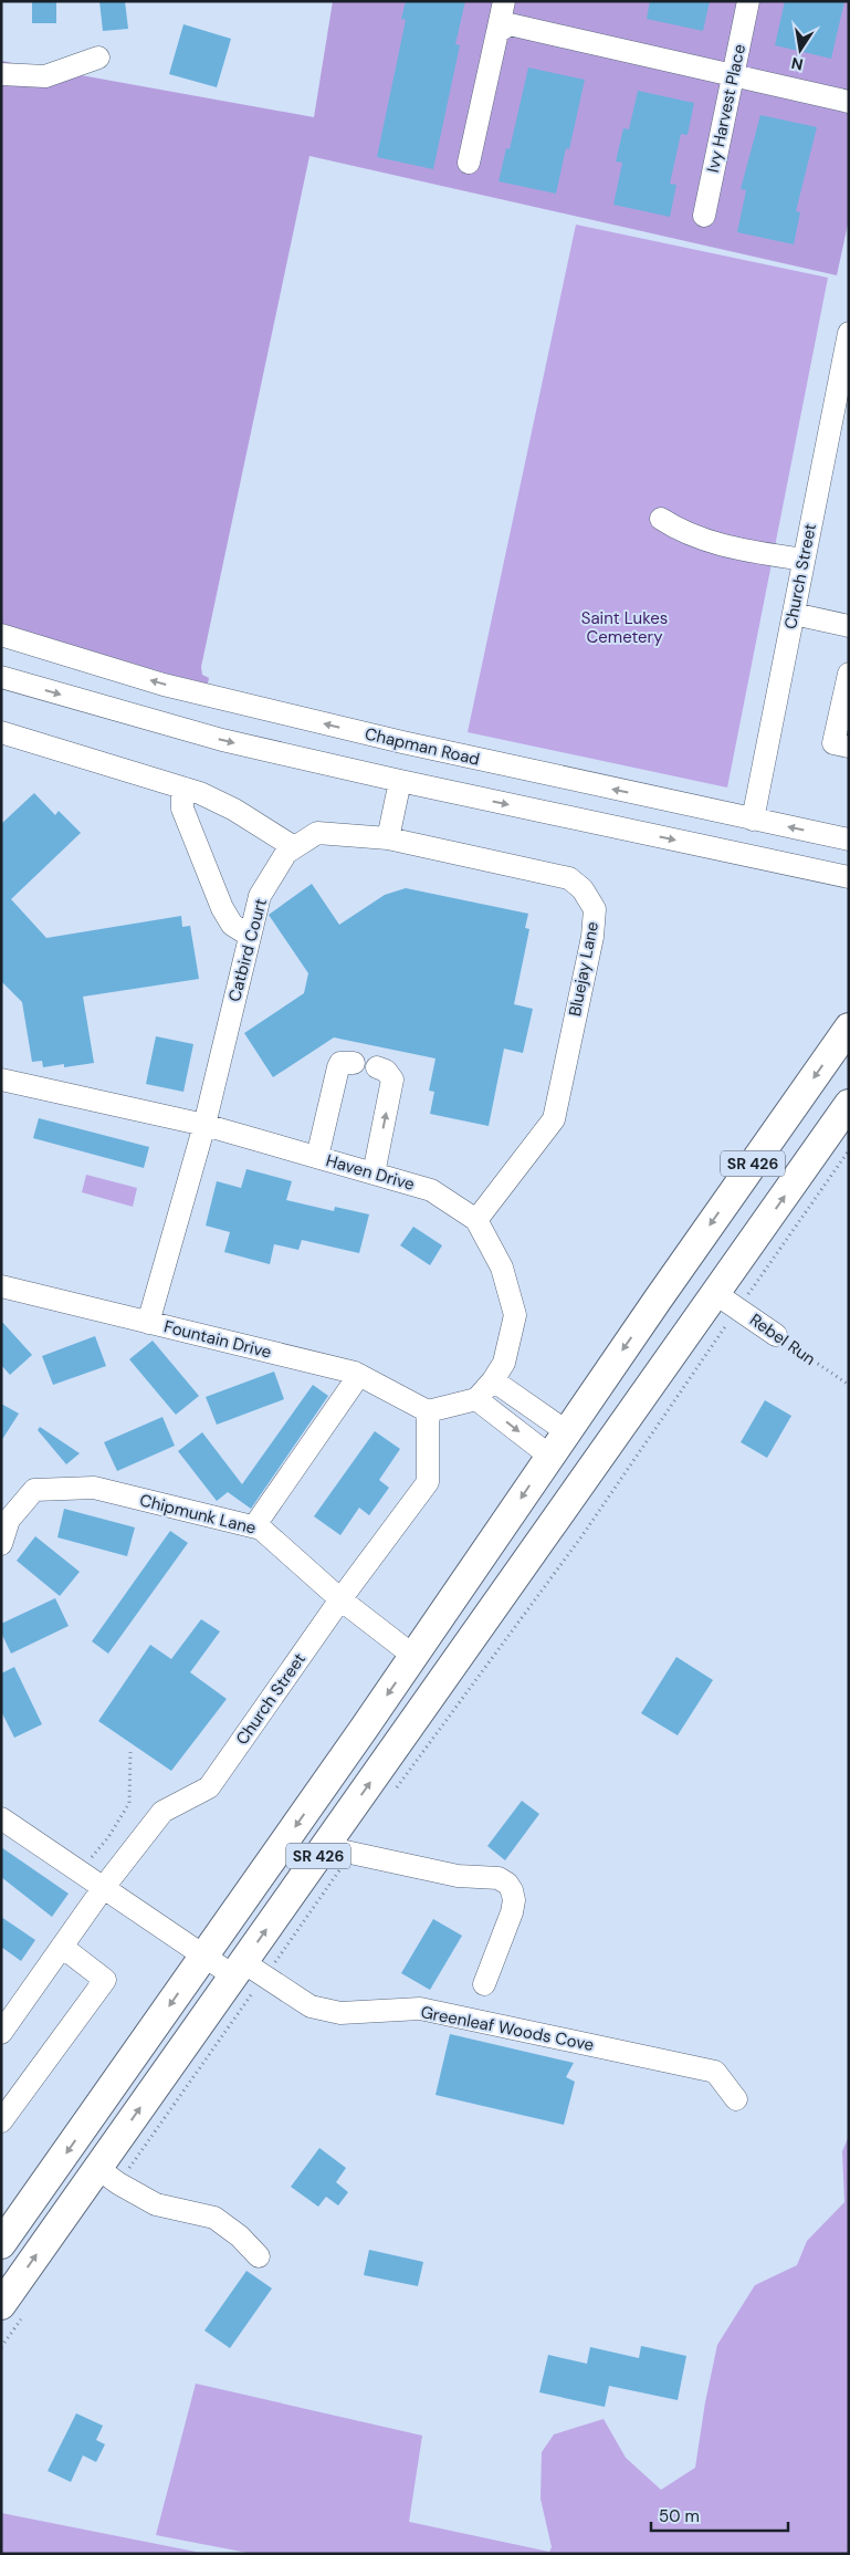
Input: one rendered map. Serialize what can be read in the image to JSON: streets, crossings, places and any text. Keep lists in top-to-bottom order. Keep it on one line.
{"streets":{"main road":["SR 426"],"street":["Ivy Harvest Place","Church Street","Chapman Road","Catbird Court","Bluejay Lane","Haven Drive","Fountain Drive","Rebel Run","Chipmunk Lane","Greenleaf Woods Cove"]},"crossings":[["Church Street","Chapman Road"],["Church Street","Fountain Drive"],["Church Street","Chipmunk Lane"],["Catbird Court","Bluejay Lane"],["Catbird Court","Haven Drive"],["Catbird Court","Fountain Drive"],["Bluejay Lane","Haven Drive"],["SR 426","Rebel Run"],["SR 426","Chipmunk Lane"],["SR 426","Greenleaf Woods Cove"]],"parks":["Saint Lukes Cemetery"],"scale_bar":"50 m","north":"bottom"}
